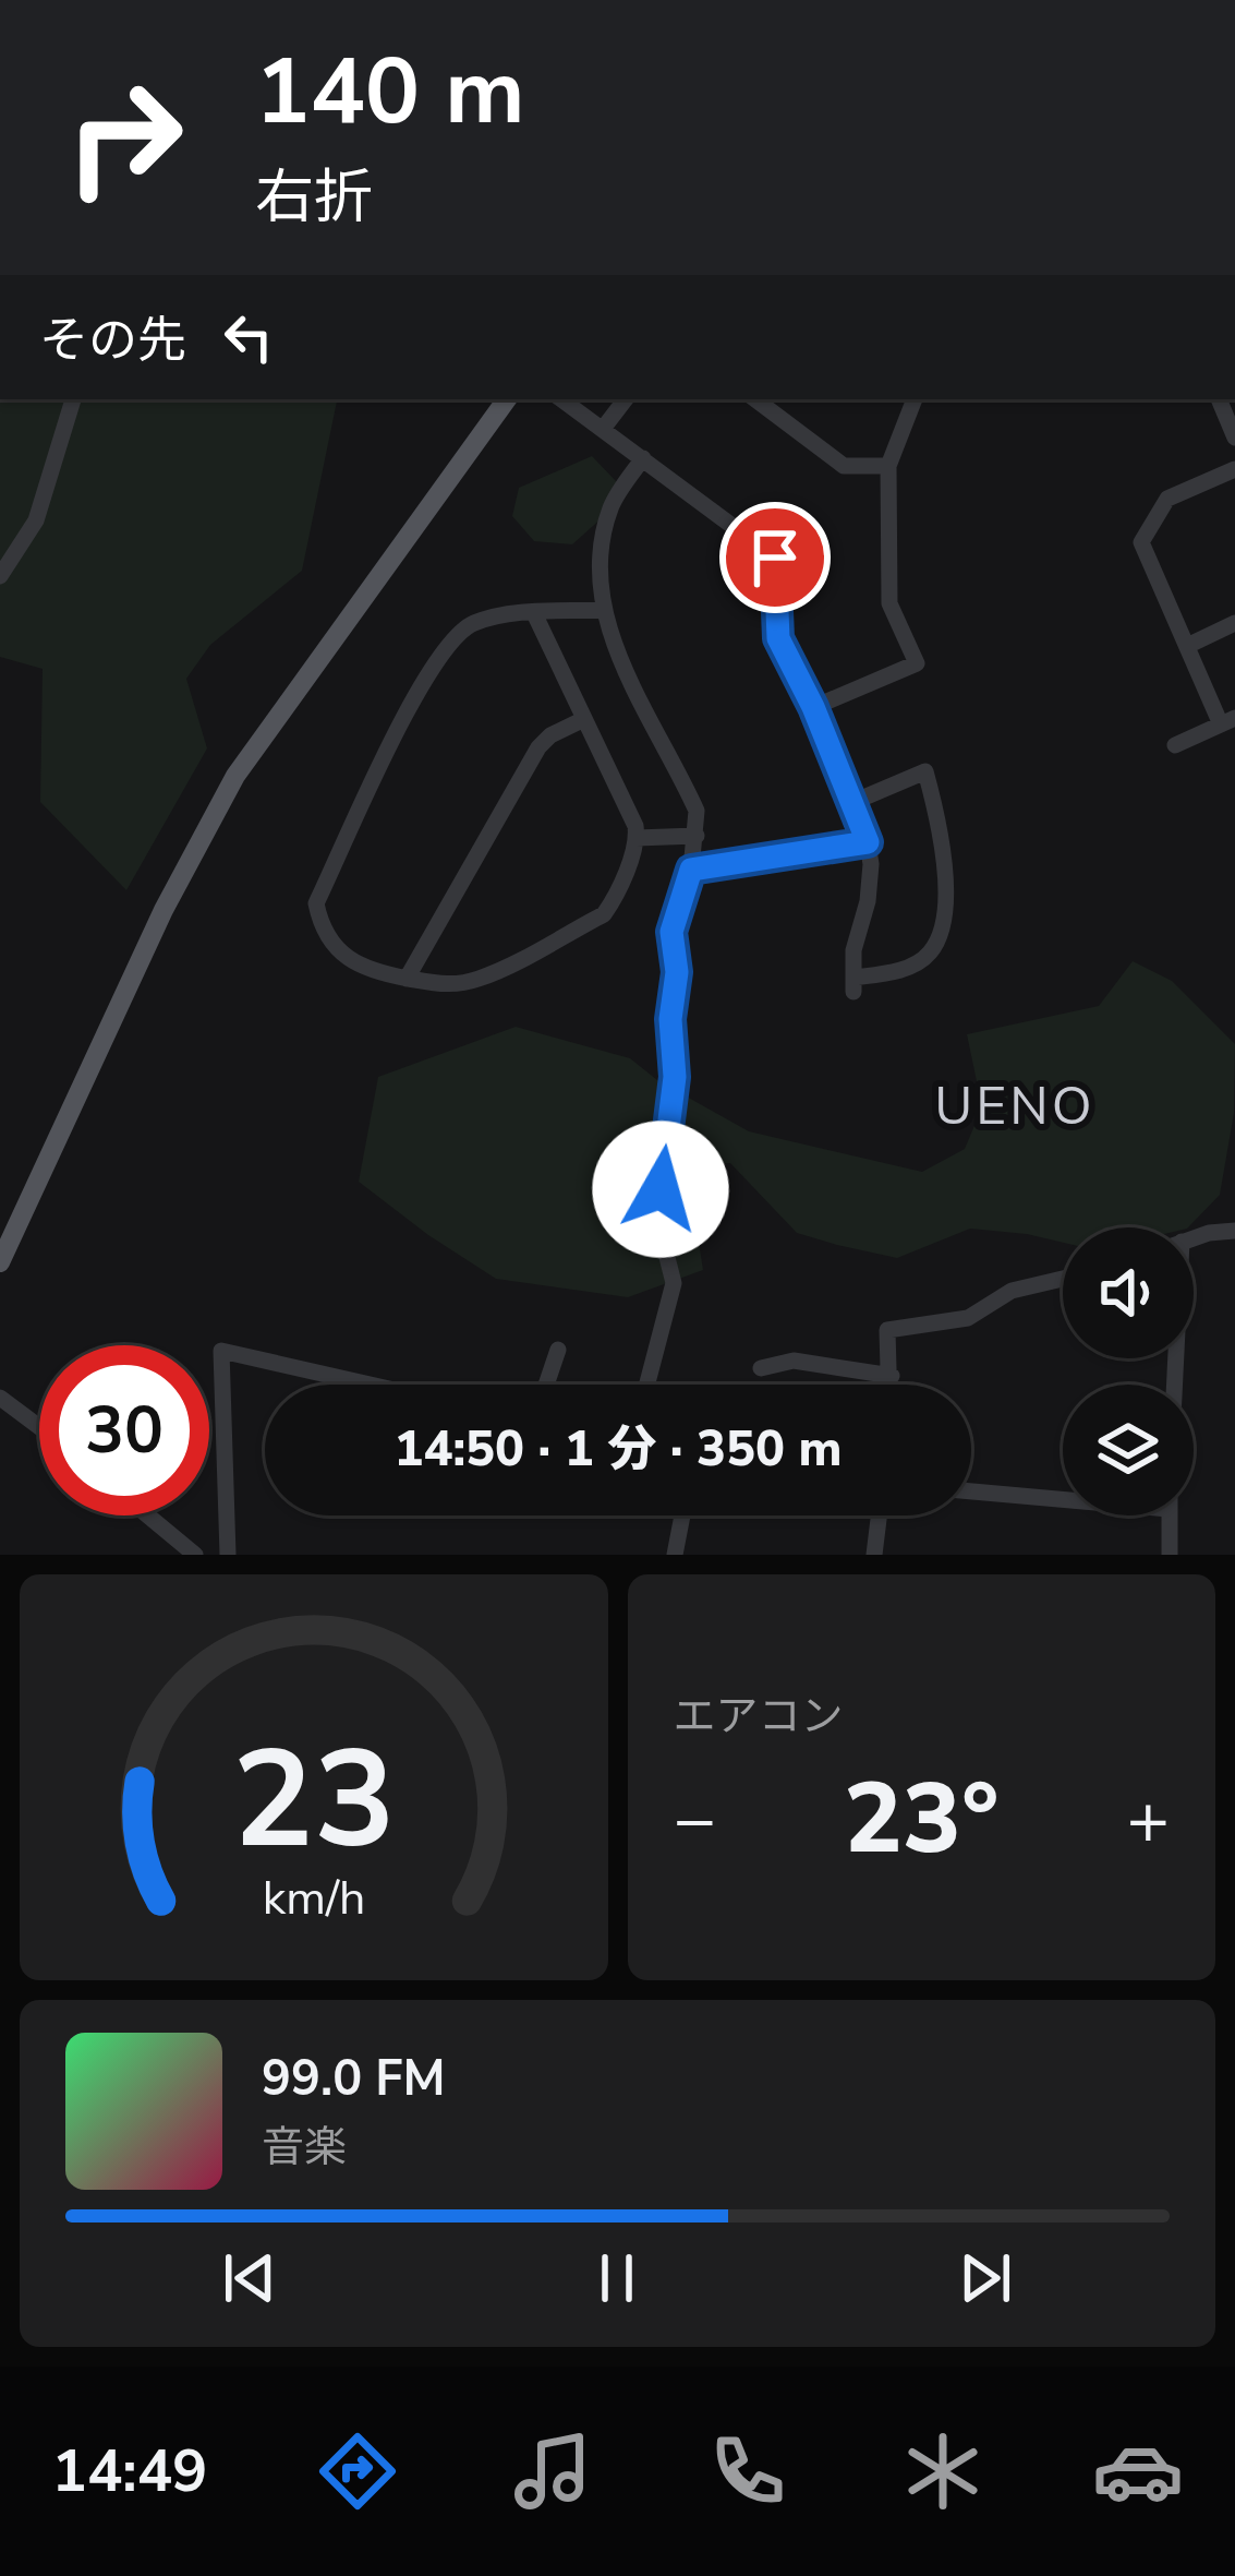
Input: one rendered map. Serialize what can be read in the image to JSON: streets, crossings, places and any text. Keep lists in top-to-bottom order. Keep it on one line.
{"districts":["UENO"],"page":{"turn":["140 m","右折"],"then":"その先","limit":"30","trip":"14:50 · 1 分 · 350 m","tile":"エアコン","heat":["−","23°","+"],"song":["99.0 FM","音楽"],"tabs":"14:49","gauge":["23","km/h"]}}
